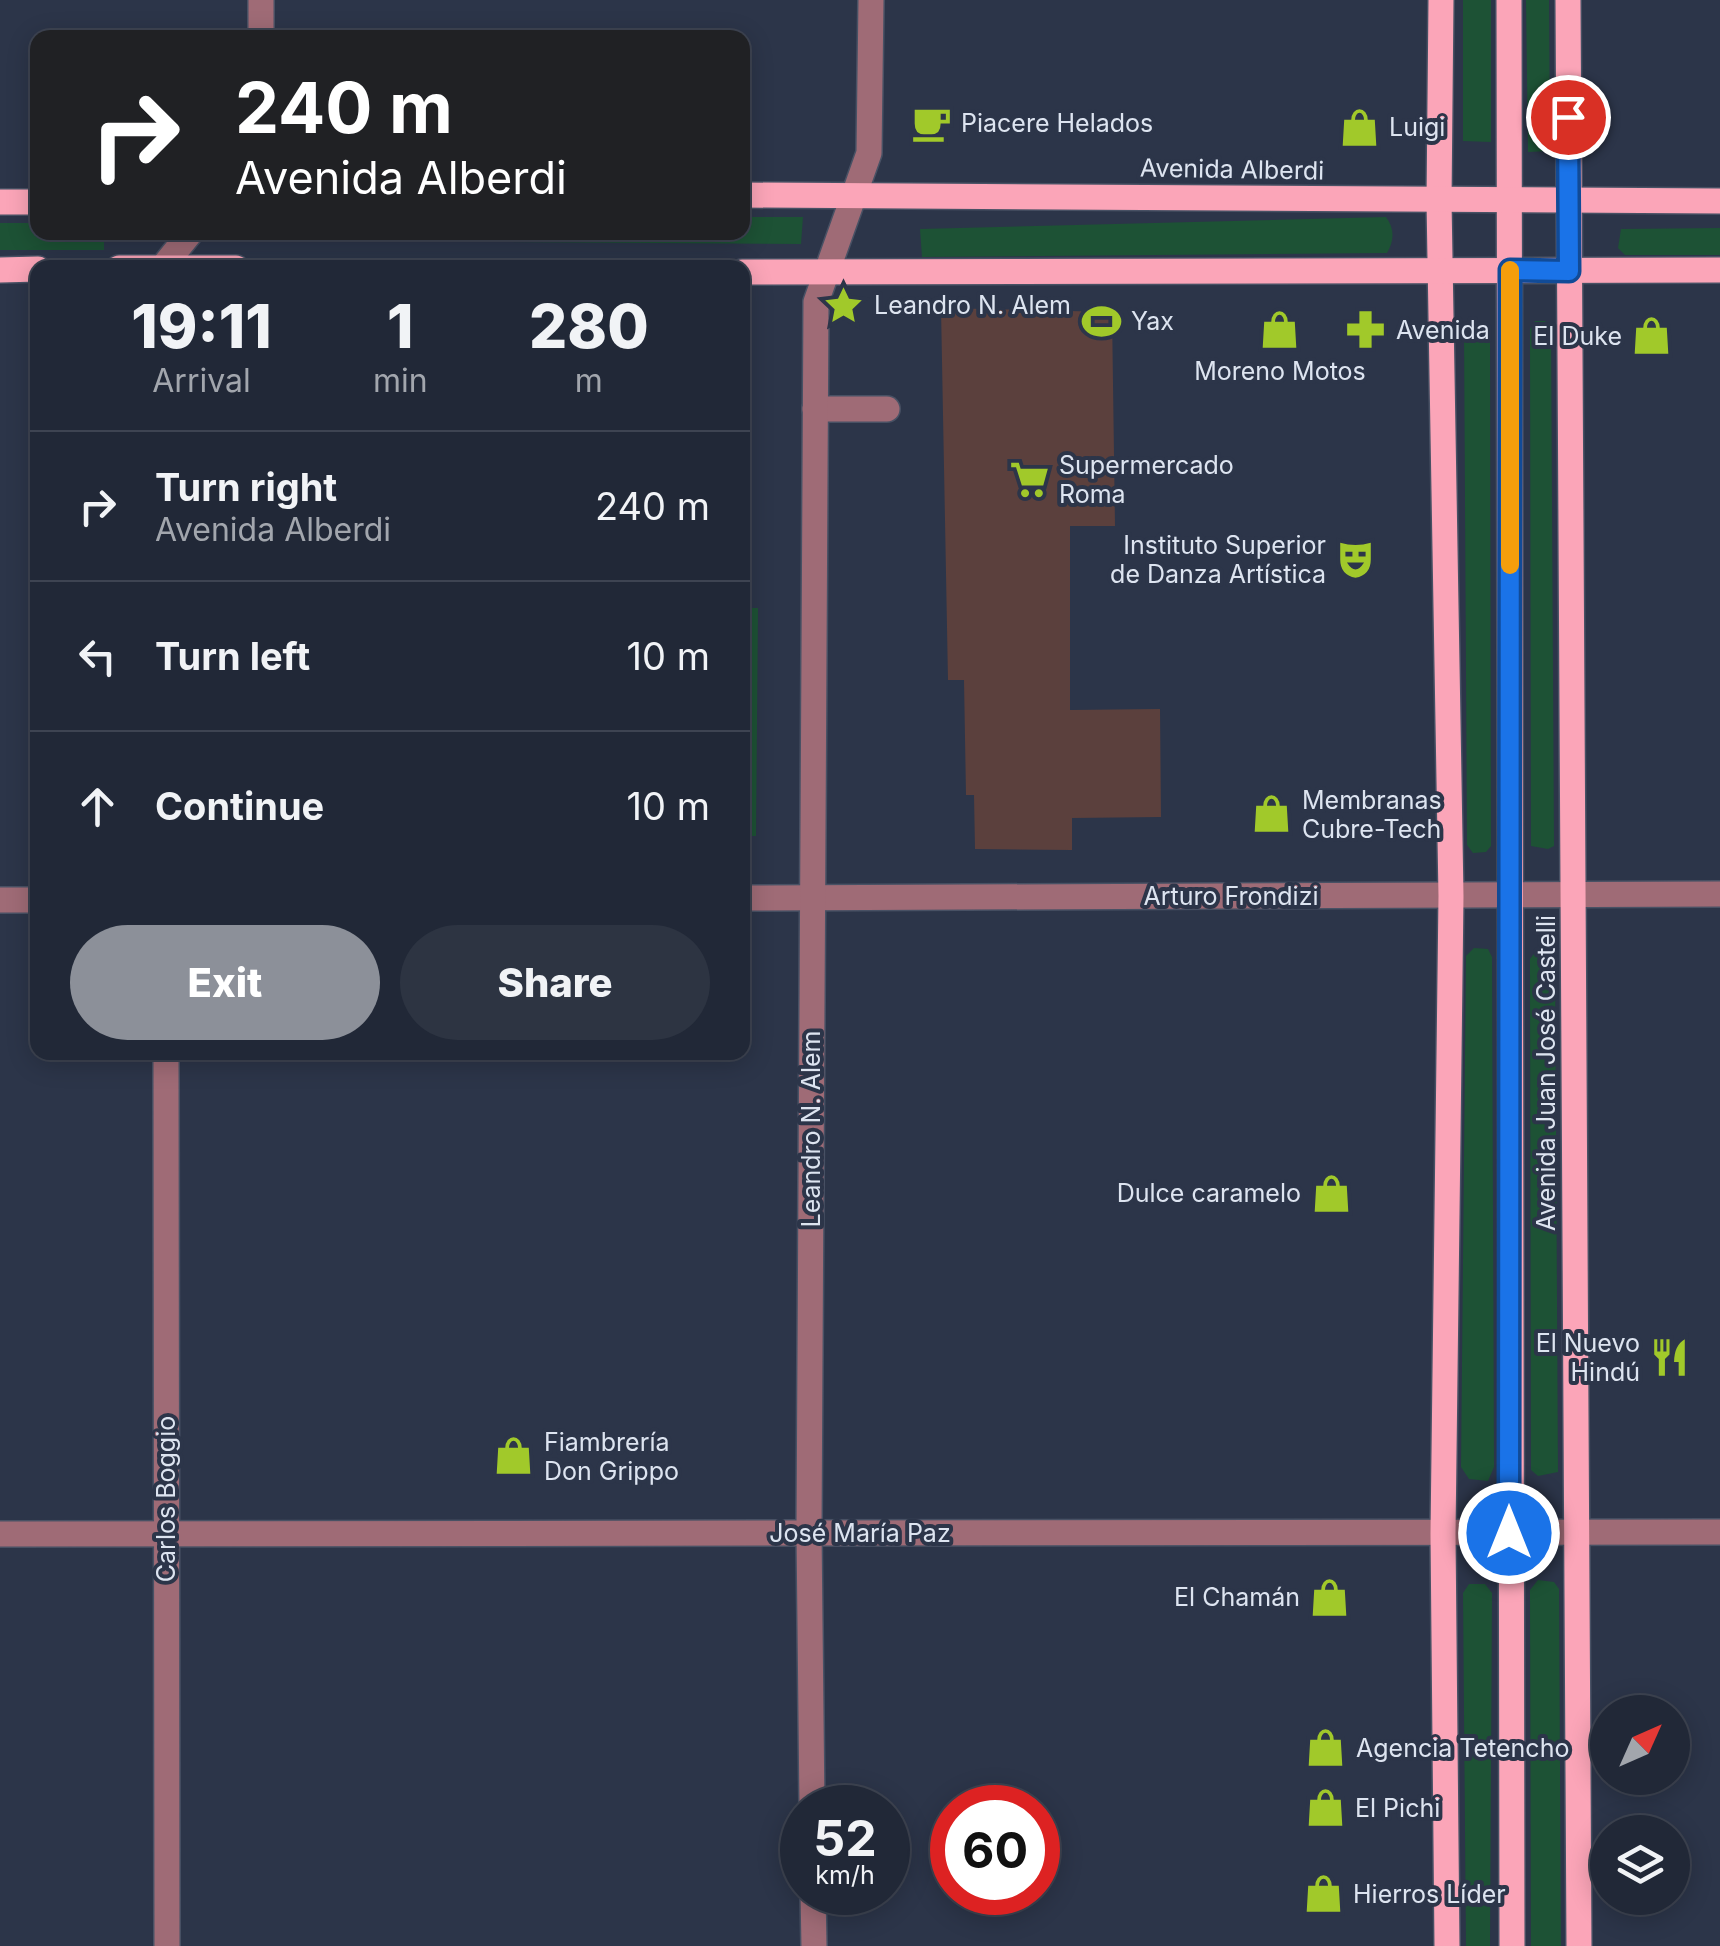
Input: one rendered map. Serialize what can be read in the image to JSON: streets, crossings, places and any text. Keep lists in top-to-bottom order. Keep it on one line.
{"streets":{"main road":["Avenida Alberdi","Avenida Juan José Castelli"],"street":["Arturo Frondizi","Leandro N. Alem","Carlos Boggio","José María Paz"]},"crossings":[["Avenida Alberdi","Avenida Juan José Castelli"],["Avenida Alberdi","Leandro N. Alem"],["Arturo Frondizi","Avenida Juan José Castelli"],["Arturo Frondizi","Leandro N. Alem"],["Avenida Juan José Castelli","José María Paz"],["Leandro N. Alem","José María Paz"],["Carlos Boggio","José María Paz"]],"places":{"cafe":["Piacere Helados"],"shop":["Luigi","Moreno Motos","El Duke","Membranas Cubre-Tech","Dulce caramelo","Fiambrería Don Grippo","El Chamán","Agencia Tetencho","El Pichi","Hierros Líder"],"place":["Leandro N. Alem"],"sports":["Yax"],"pharmacy":["Avenida"],"supermarket":["Supermercado Roma"],"theatre":["Instituto Superior de Danza Artística"],"restaurant":["El Nuevo Hindú"]},"north":"top right","page":{"turn":["240 m","Avenida Alberdi"],"eta":["19:11","Arrival","1","min","280","m"],"list":[{"name":"Turn right","note":"Avenida Alberdi","value":"240 m"},{"name":"Turn left","value":"10 m"},{"name":"Continue","value":"10 m"}],"buttons":["Exit","Share"],"speed":"52 km/h","limit":"60"}}
